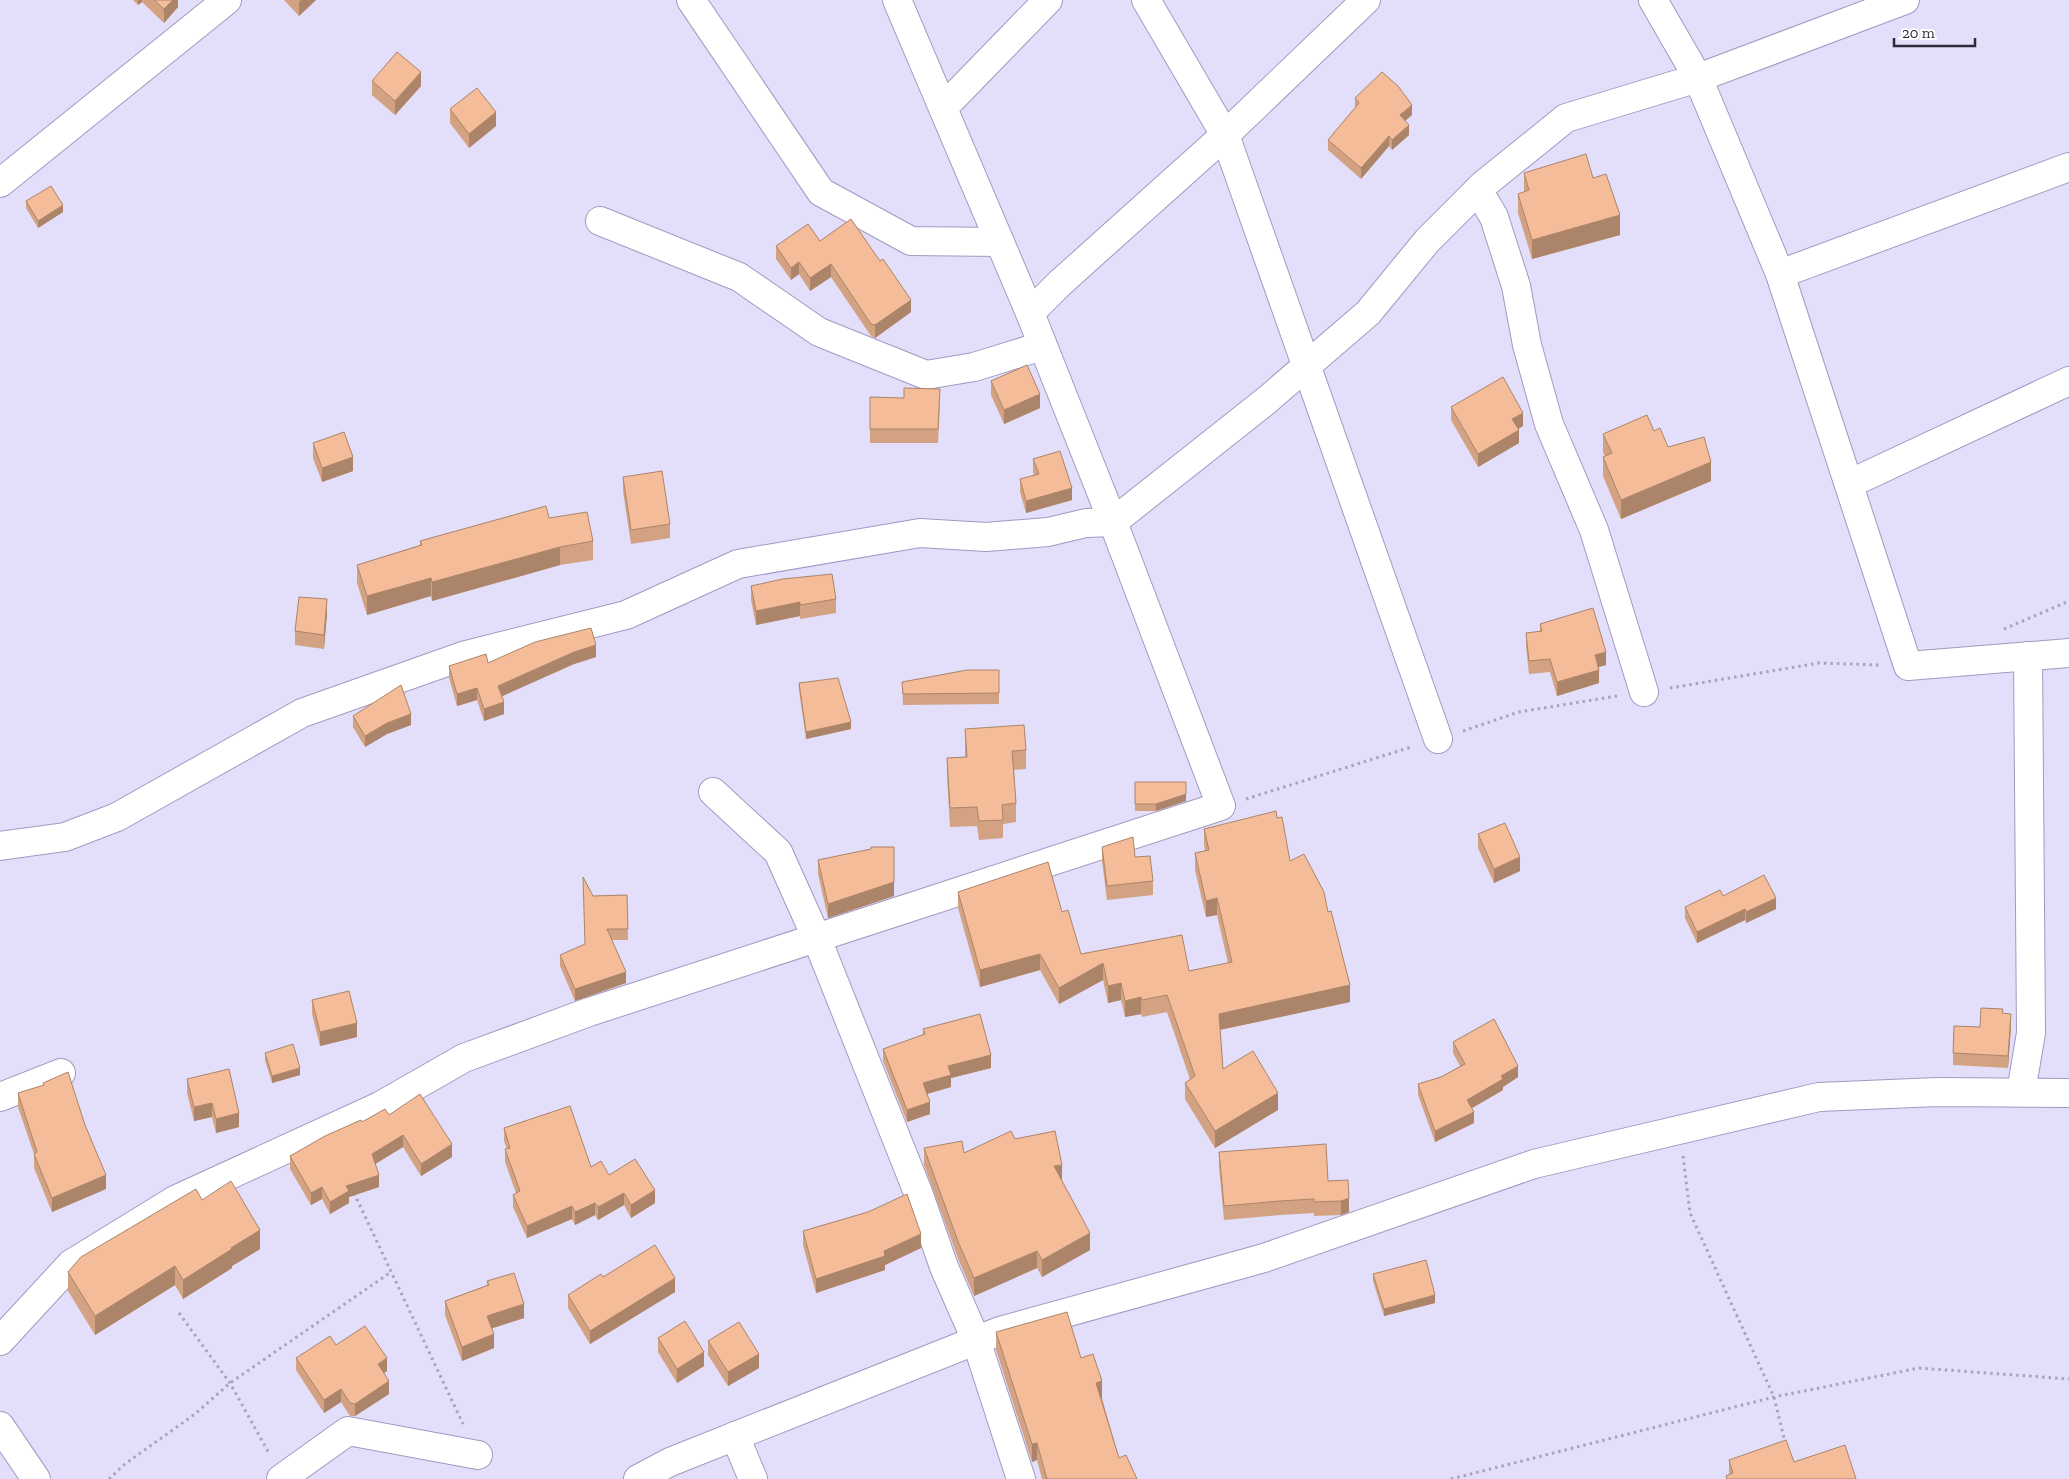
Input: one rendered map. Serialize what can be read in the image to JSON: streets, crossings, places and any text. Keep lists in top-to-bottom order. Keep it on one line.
{"scale_bar":"20 m"}
